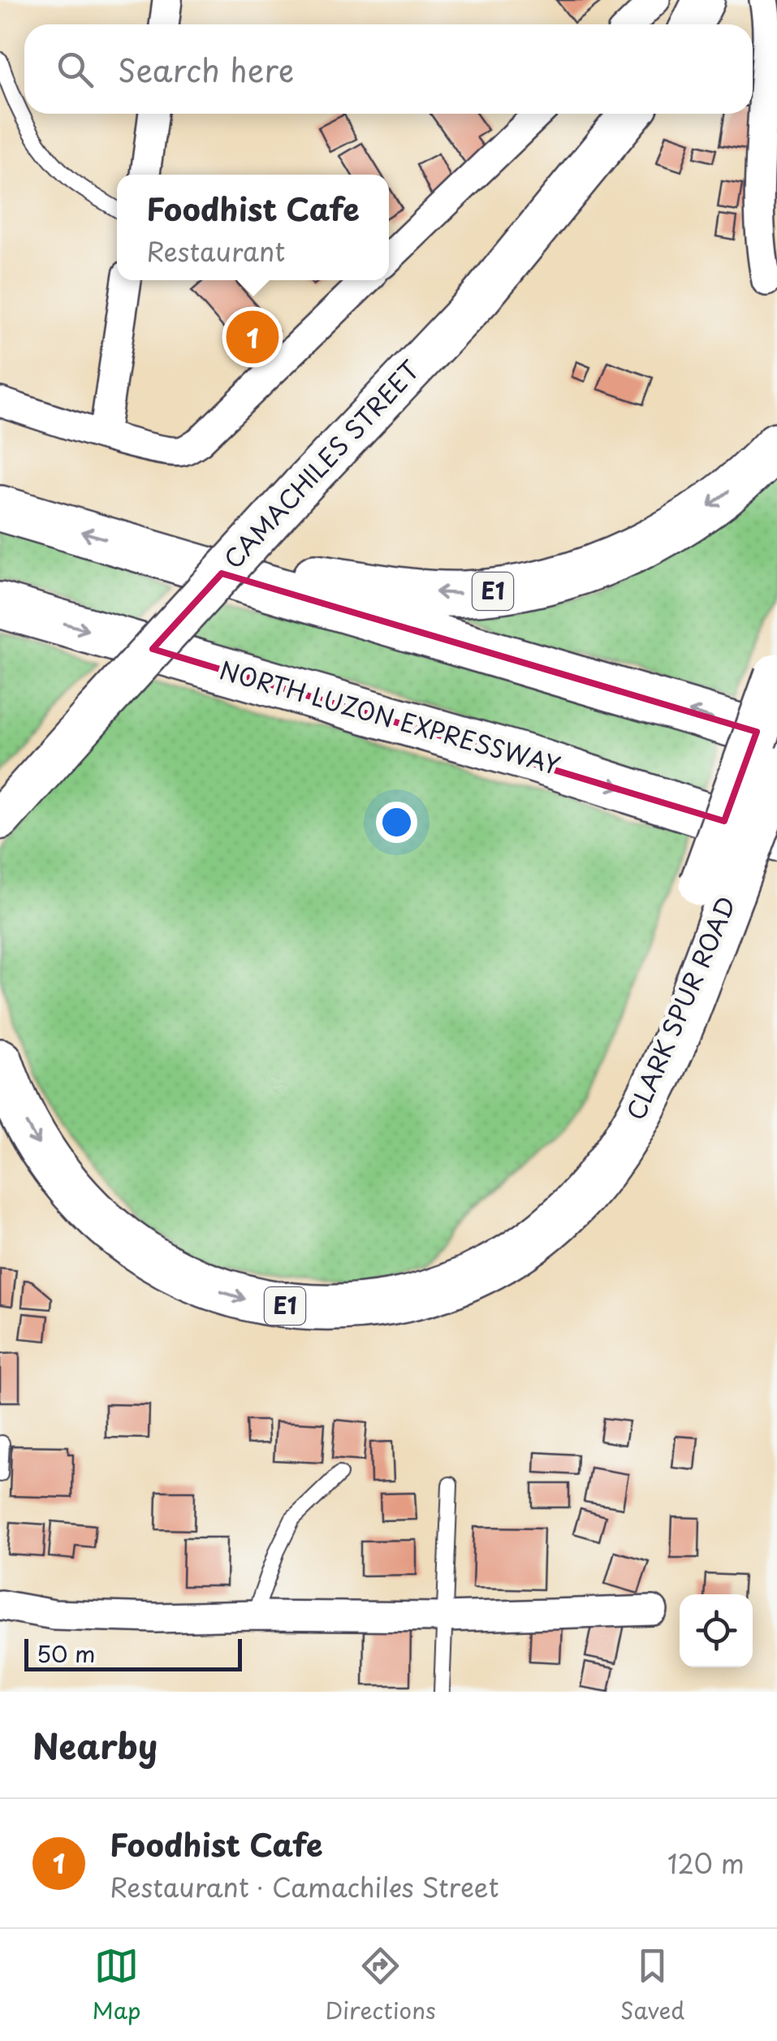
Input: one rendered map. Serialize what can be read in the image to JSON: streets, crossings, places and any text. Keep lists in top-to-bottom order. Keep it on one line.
{"streets":{"highway":["E1","NORTH LUZON EXPRESSWAY","CLARK SPUR ROAD"],"street":["CAMACHILES STREET"]},"scale_bar":"50 m","page":{"search":"Search here","popup":["Foodhist Cafe","Restaurant"],"pins":"1","scale":"50 m","heading":"Nearby","list":[{"mark":"1","name":"Foodhist Cafe","note":"Restaurant · Camachiles Street","value":"120 m"}],"nav":["Map","Directions","Saved"]}}
